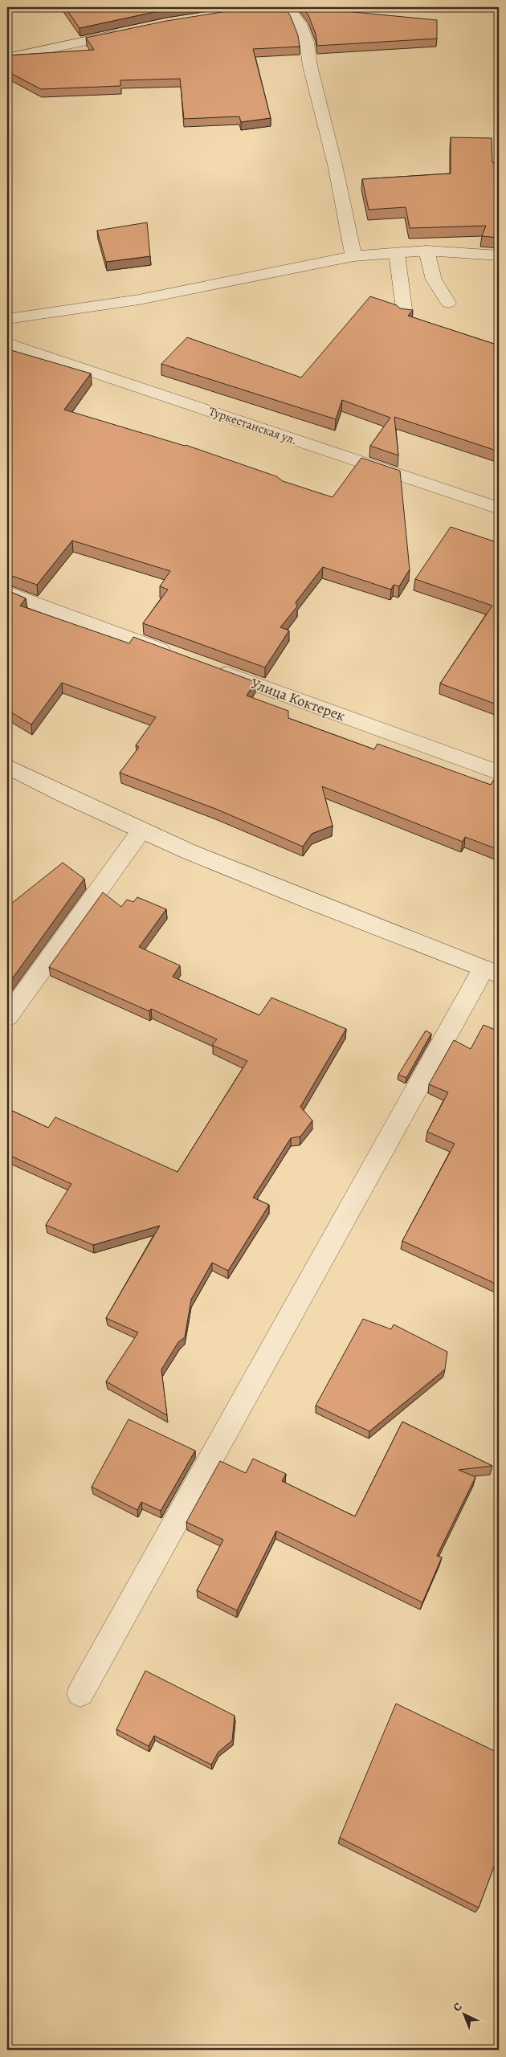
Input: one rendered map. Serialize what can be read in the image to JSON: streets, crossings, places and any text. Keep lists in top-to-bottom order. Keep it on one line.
{"streets":{"street":["Туркестанская ул.","Улица Коктерек"]},"north":"top left"}
